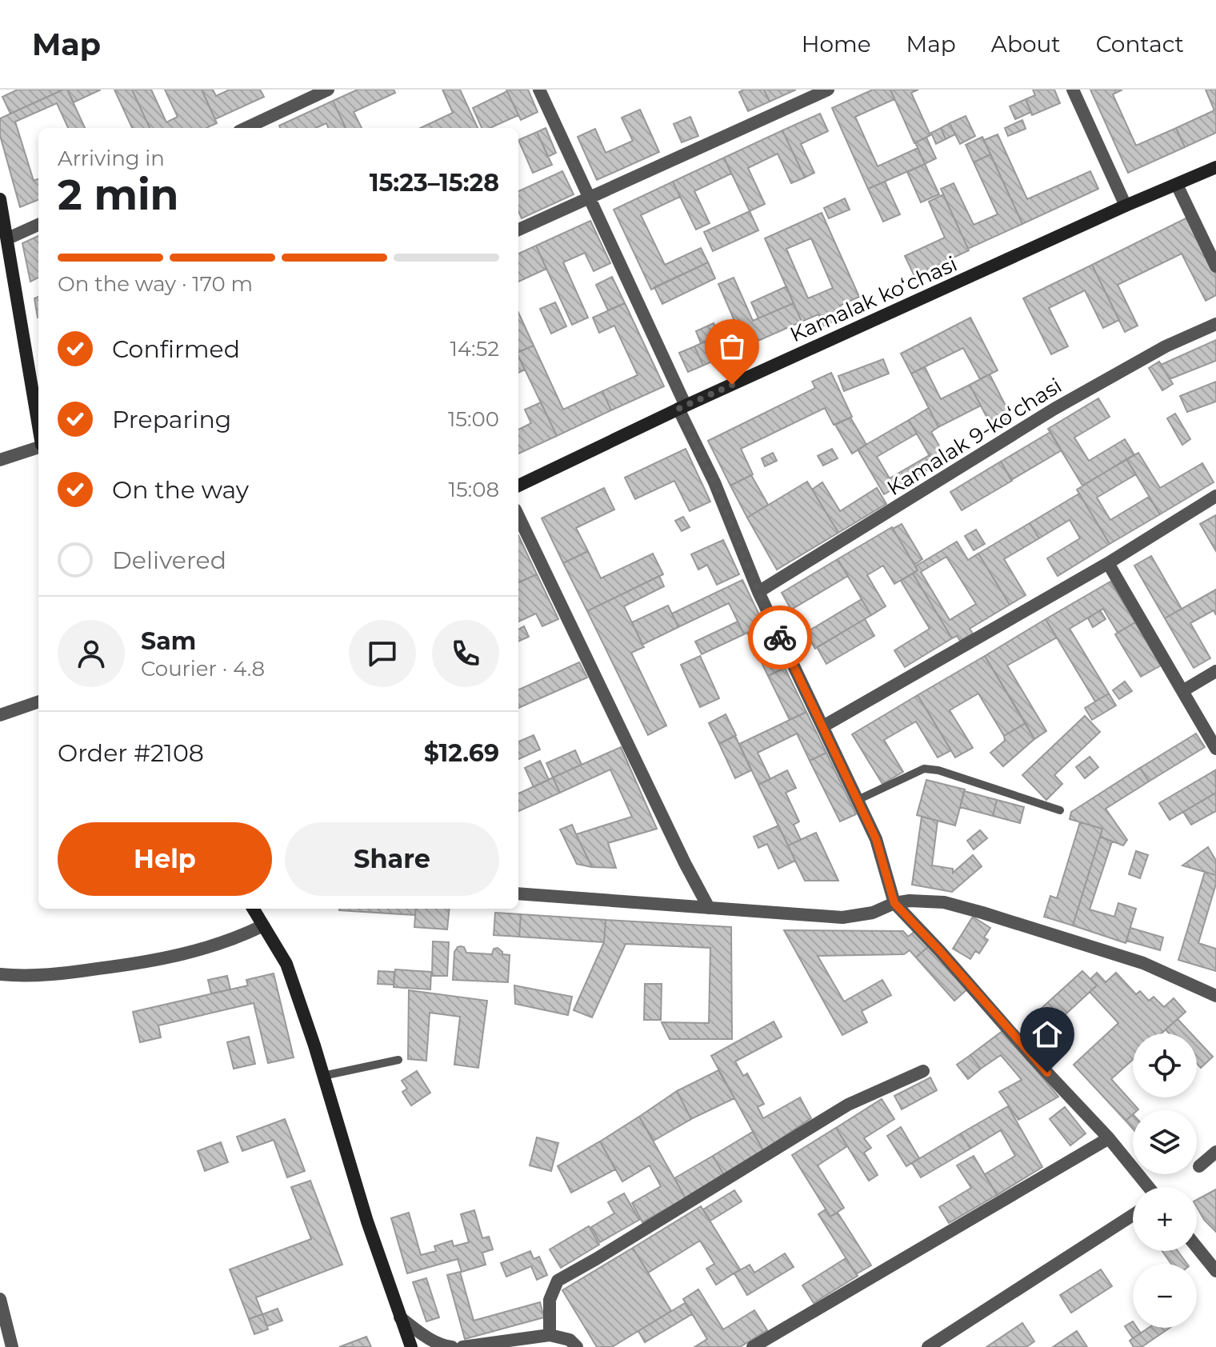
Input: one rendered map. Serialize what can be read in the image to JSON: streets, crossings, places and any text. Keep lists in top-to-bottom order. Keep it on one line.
{"streets":{"street":["Kamalak koʻchasi","Kamalak 9-koʻchasi"]},"page":{"header":"Map","nav":["Home","Map","About","Contact"],"heading":["2 min","Arriving in","15:23–15:28"],"panel":["Sam","Courier · 4.8","Order #2108","$12.69"],"bar":"On the way · 170 m","list":[["Confirmed","14:52"],["Preparing","15:00"],["On the way","15:08"],"Delivered"],"buttons":["Help","Share"],"map_buttons":["+","−"]}}
